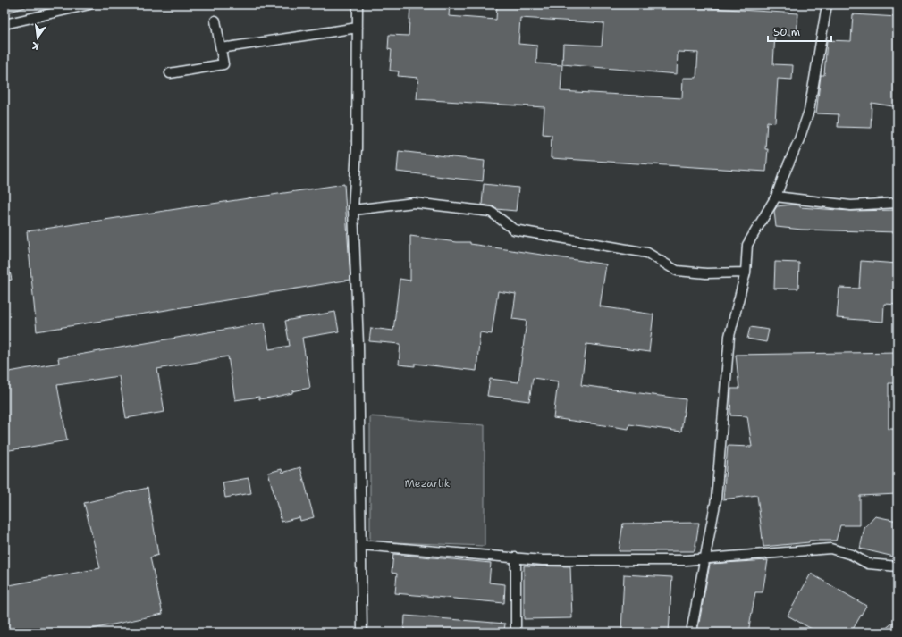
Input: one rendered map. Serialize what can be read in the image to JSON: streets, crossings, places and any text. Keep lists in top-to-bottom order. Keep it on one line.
{"parks":["Mezarlık"],"scale_bar":"50 m","north":"bottom"}
